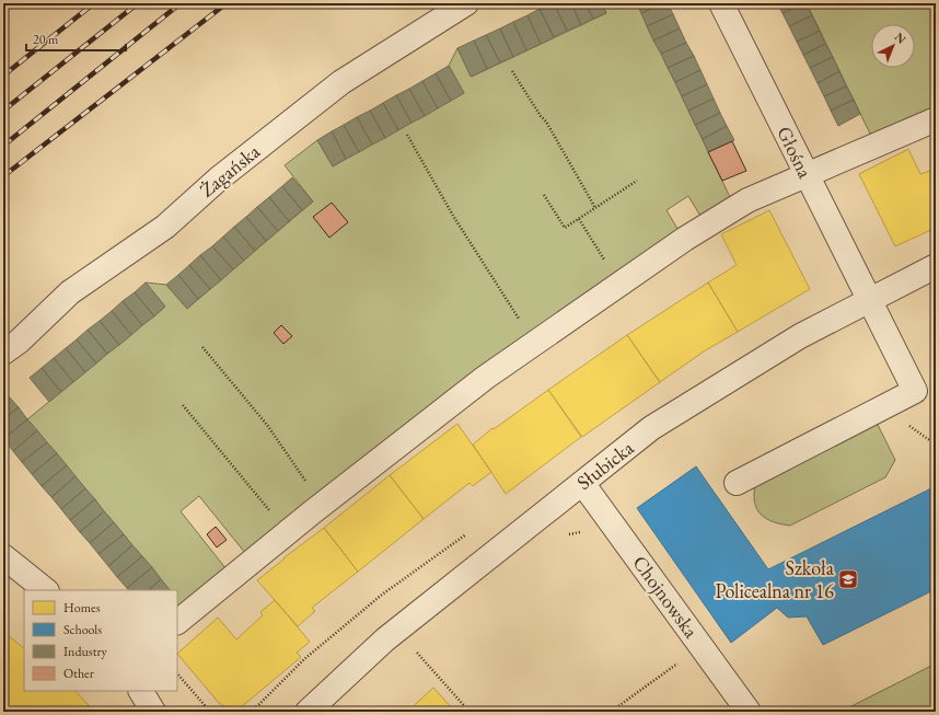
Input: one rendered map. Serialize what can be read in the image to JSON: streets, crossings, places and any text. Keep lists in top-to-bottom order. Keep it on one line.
{"streets":{"street":["Głośna","Żagańska","Słubicka","Chojnowska"]},"crossings":[["Głośna","Słubicka"],["Słubicka","Chojnowska"]],"places":{"school or university":["Szkoła Policealna nr 16"]},"legend":["Homes","Schools","Industry","Other"],"scale_bar":"20 m","north":"top right"}
